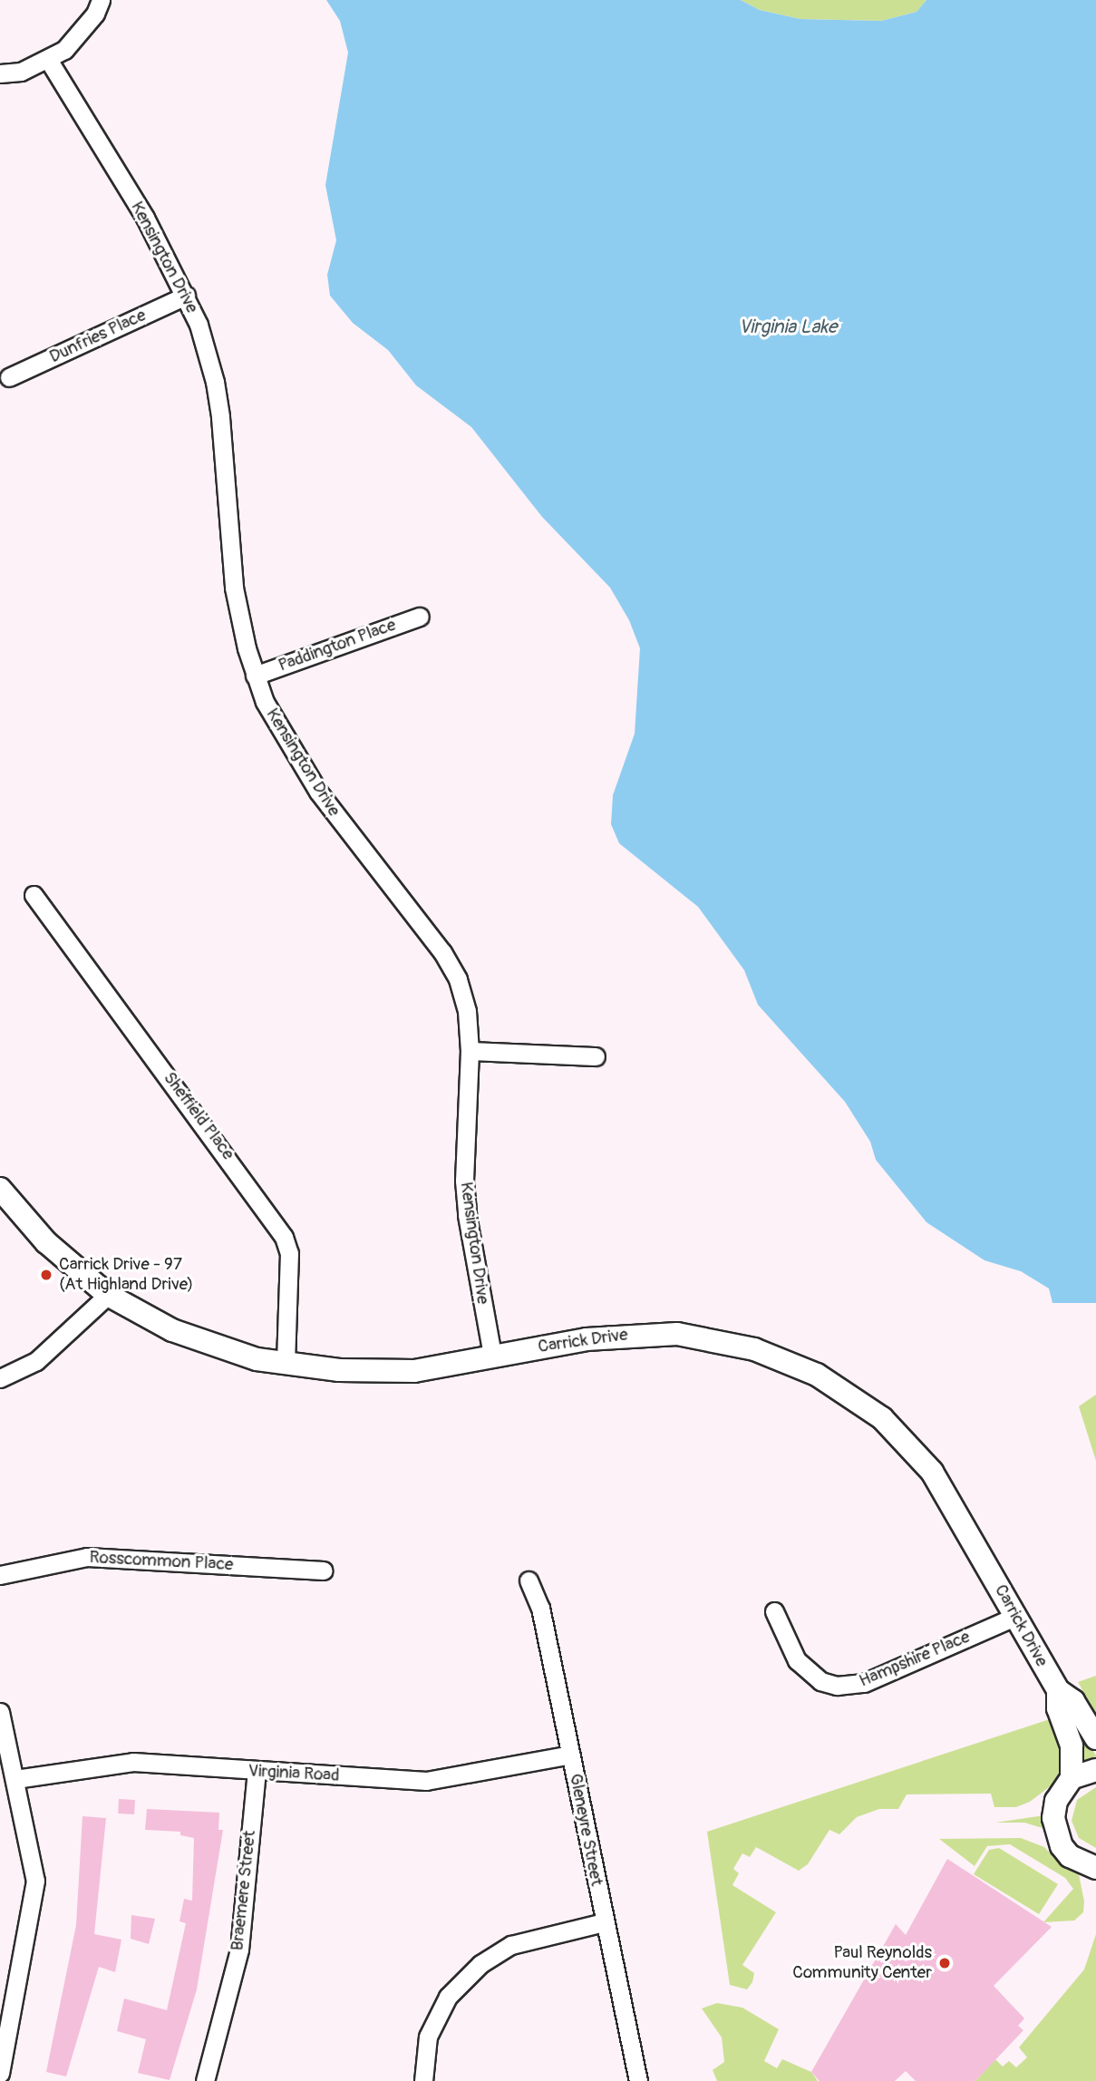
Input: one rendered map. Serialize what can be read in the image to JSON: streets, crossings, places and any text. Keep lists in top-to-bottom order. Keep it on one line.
{"streets":{"street":["Kensington Drive","Dunfries Place","Paddington Place","Sheffield Place","Carrick Drive","Rosscommon Place","Hampshire Place","Virginia Road","Gleneyre Street","Braemere Street"]},"crossings":[["Kensington Drive","Dunfries Place"],["Kensington Drive","Paddington Place"],["Kensington Drive","Carrick Drive"],["Sheffield Place","Carrick Drive"],["Carrick Drive","Hampshire Place"],["Virginia Road","Gleneyre Street"],["Virginia Road","Braemere Street"]],"water":["Virginia Lake"],"places":["Carrick Drive - 97 (At Highland Drive)","Paul Reynolds Community Center"]}
